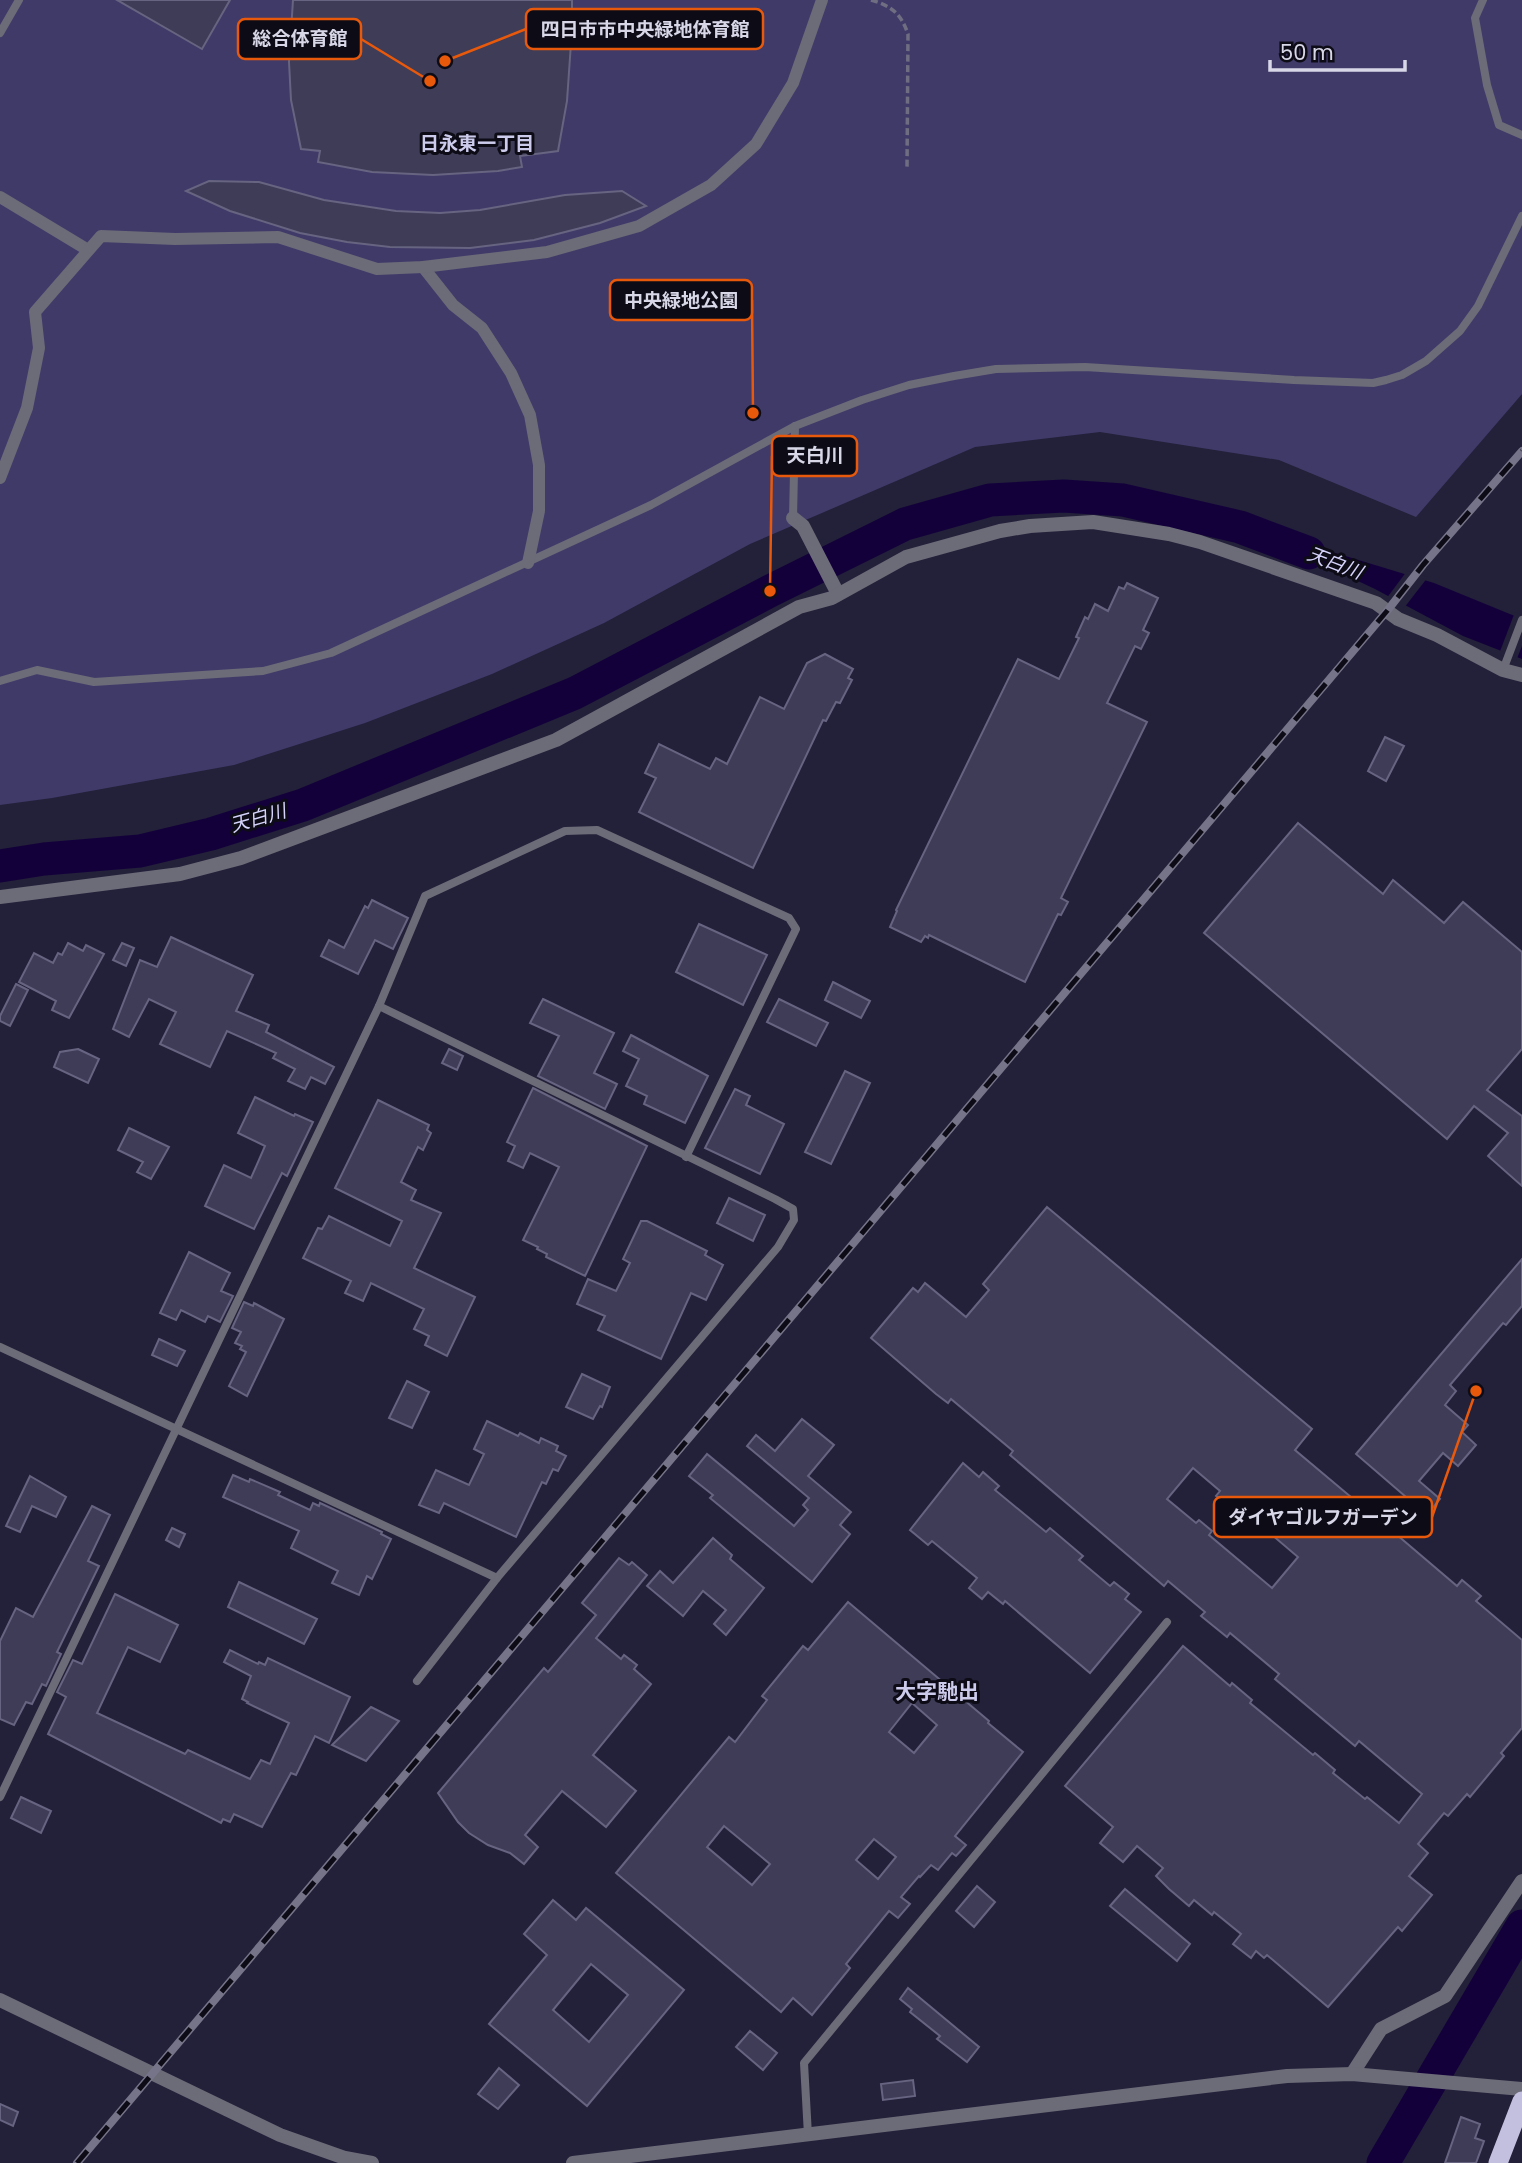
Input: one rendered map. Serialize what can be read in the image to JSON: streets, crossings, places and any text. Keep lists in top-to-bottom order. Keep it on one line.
{"districts":["日永東一丁目","大字馳出"],"water":["天白川"],"places":["四日市市中央緑地体育館","総合体育館","中央緑地公園","天白川","ダイヤゴルフガーデン"],"scale_bar":"50 m"}
